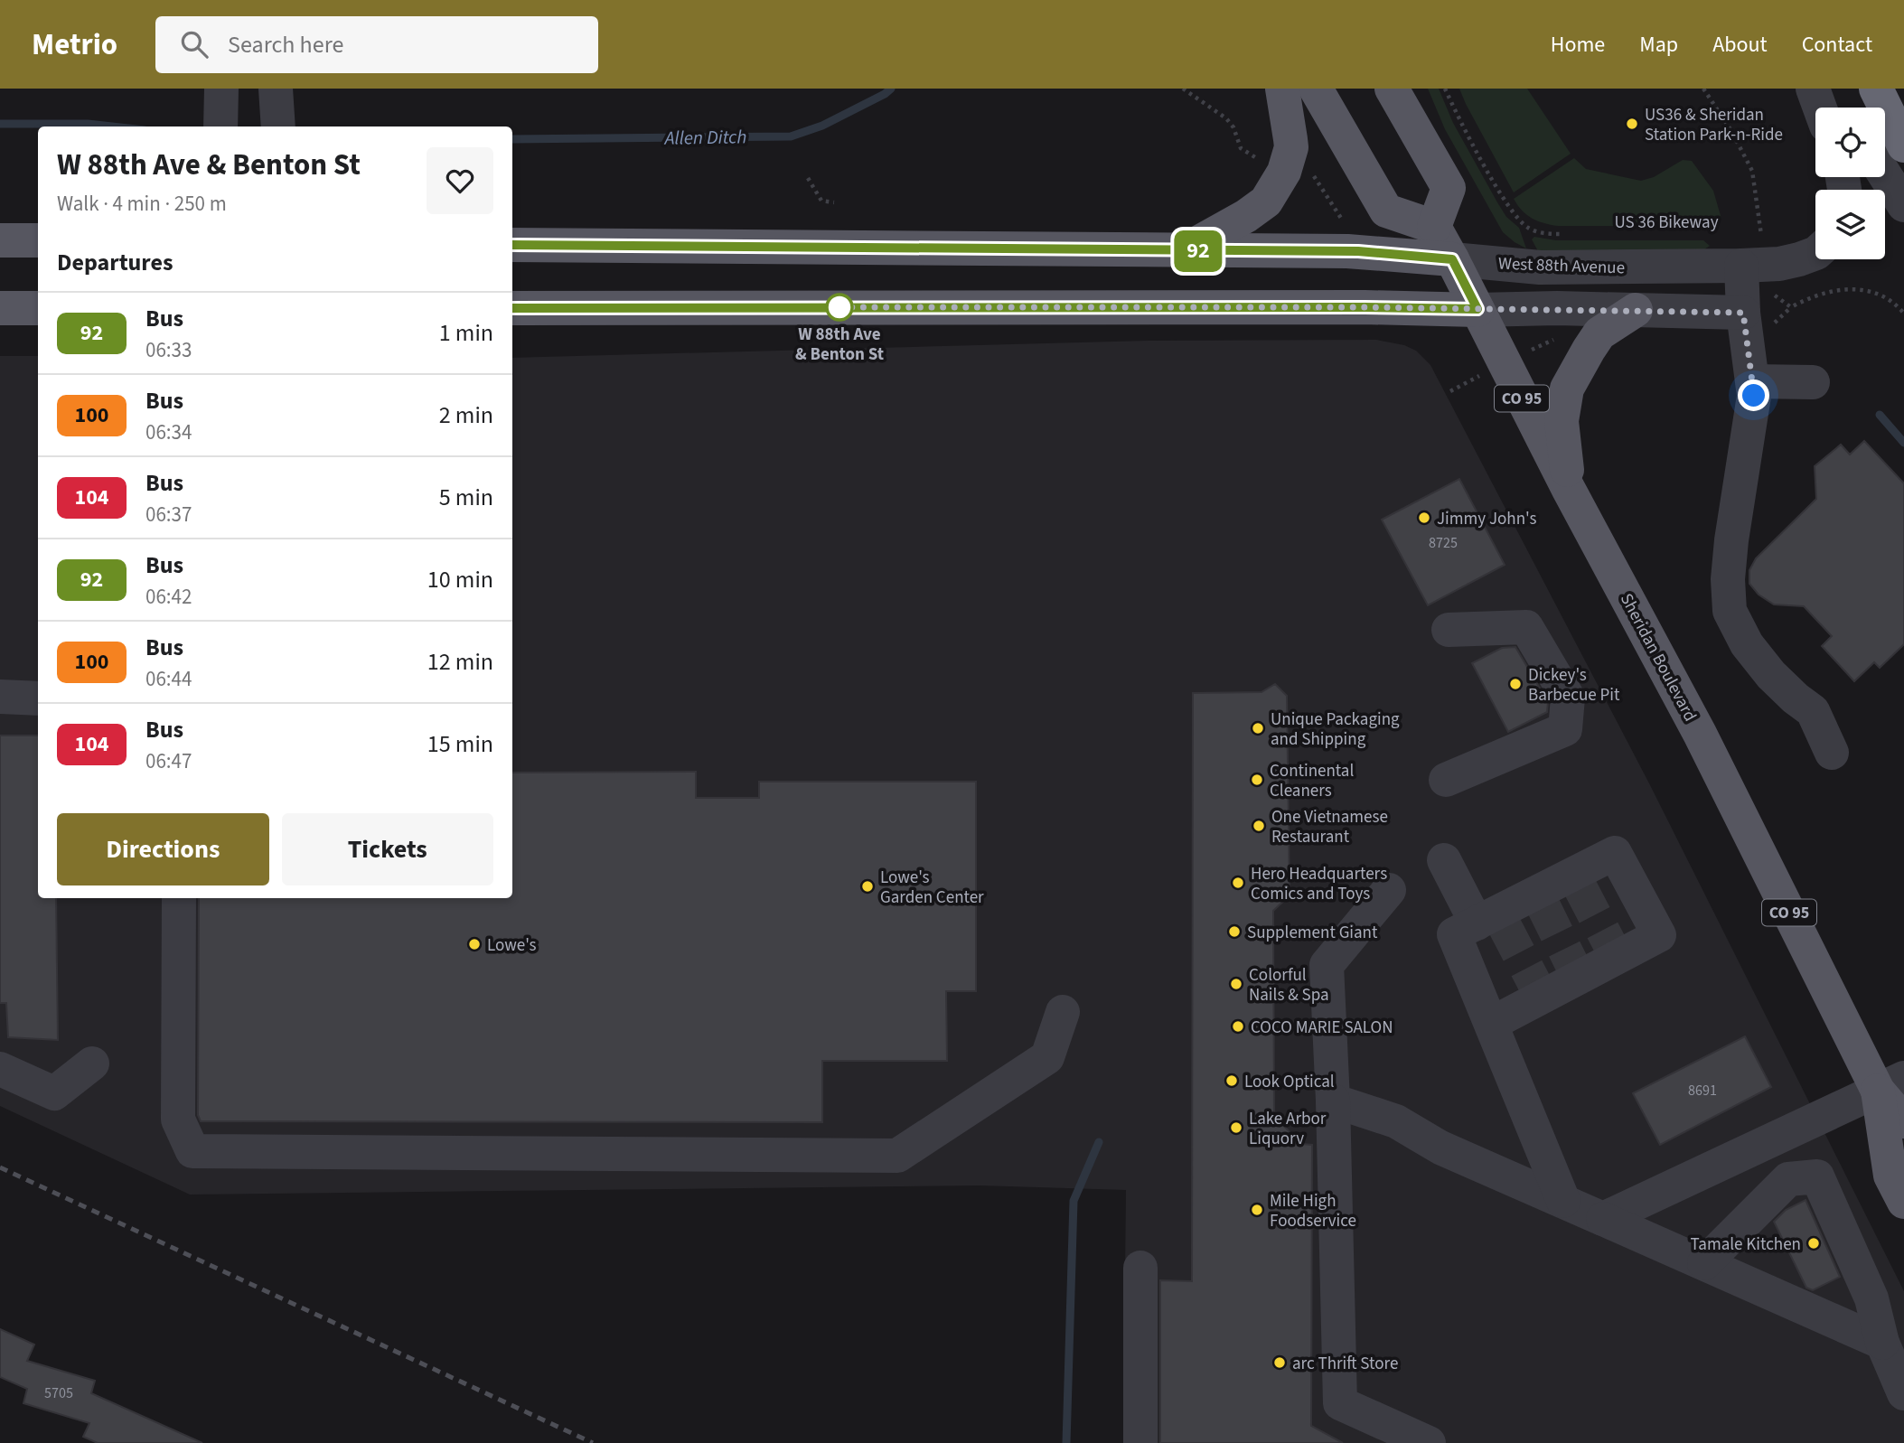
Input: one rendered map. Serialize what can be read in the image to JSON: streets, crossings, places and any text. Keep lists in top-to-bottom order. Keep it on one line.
{"streets":{"main road":["West 88th Avenue","CO 95","Sheridan Boulevard"]},"crossings":[["West 88th Avenue","Sheridan Boulevard"]],"water":["Allen Ditch"],"places":["US36 & Sheridan Station Park-n-Ride","W 88th Ave & Benton St","Jimmy John's","Dickey's Barbecue Pit","Unique Packaging and Shipping","Continental Cleaners","One Vietnamese Restaurant","Hero Headquarters Comics and Toys","Lowe's Garden Center","Supplement Giant","Lowe's","Colorful Nails & Spa","COCO MARIE SALON","Look Optical","Lake Arbor Liquorv","Mile High Foodservice","Tamale Kitchen","arc Thrift Store"],"lines":["bus line 92"],"house_numbers":["8725","8691","5705"],"page":{"header":"Metrio","search":"Search here","nav":["Home","Map","About","Contact"],"on_map":"92","heading":[["W 88th Ave & Benton St","Walk · 4 min · 250 m"],"Departures"],"list":[{"mark":"92","name":"Bus","note":"06:33","value":"1 min"},{"mark":"100","name":"Bus","note":"06:34","value":"2 min"},{"mark":"104","name":"Bus","note":"06:37","value":"5 min"},{"mark":"92","name":"Bus","note":"06:42","value":"10 min"},{"mark":"100","name":"Bus","note":"06:44","value":"12 min"},{"mark":"104","name":"Bus","note":"06:47","value":"15 min"}],"buttons":["Directions","Tickets"]}}
